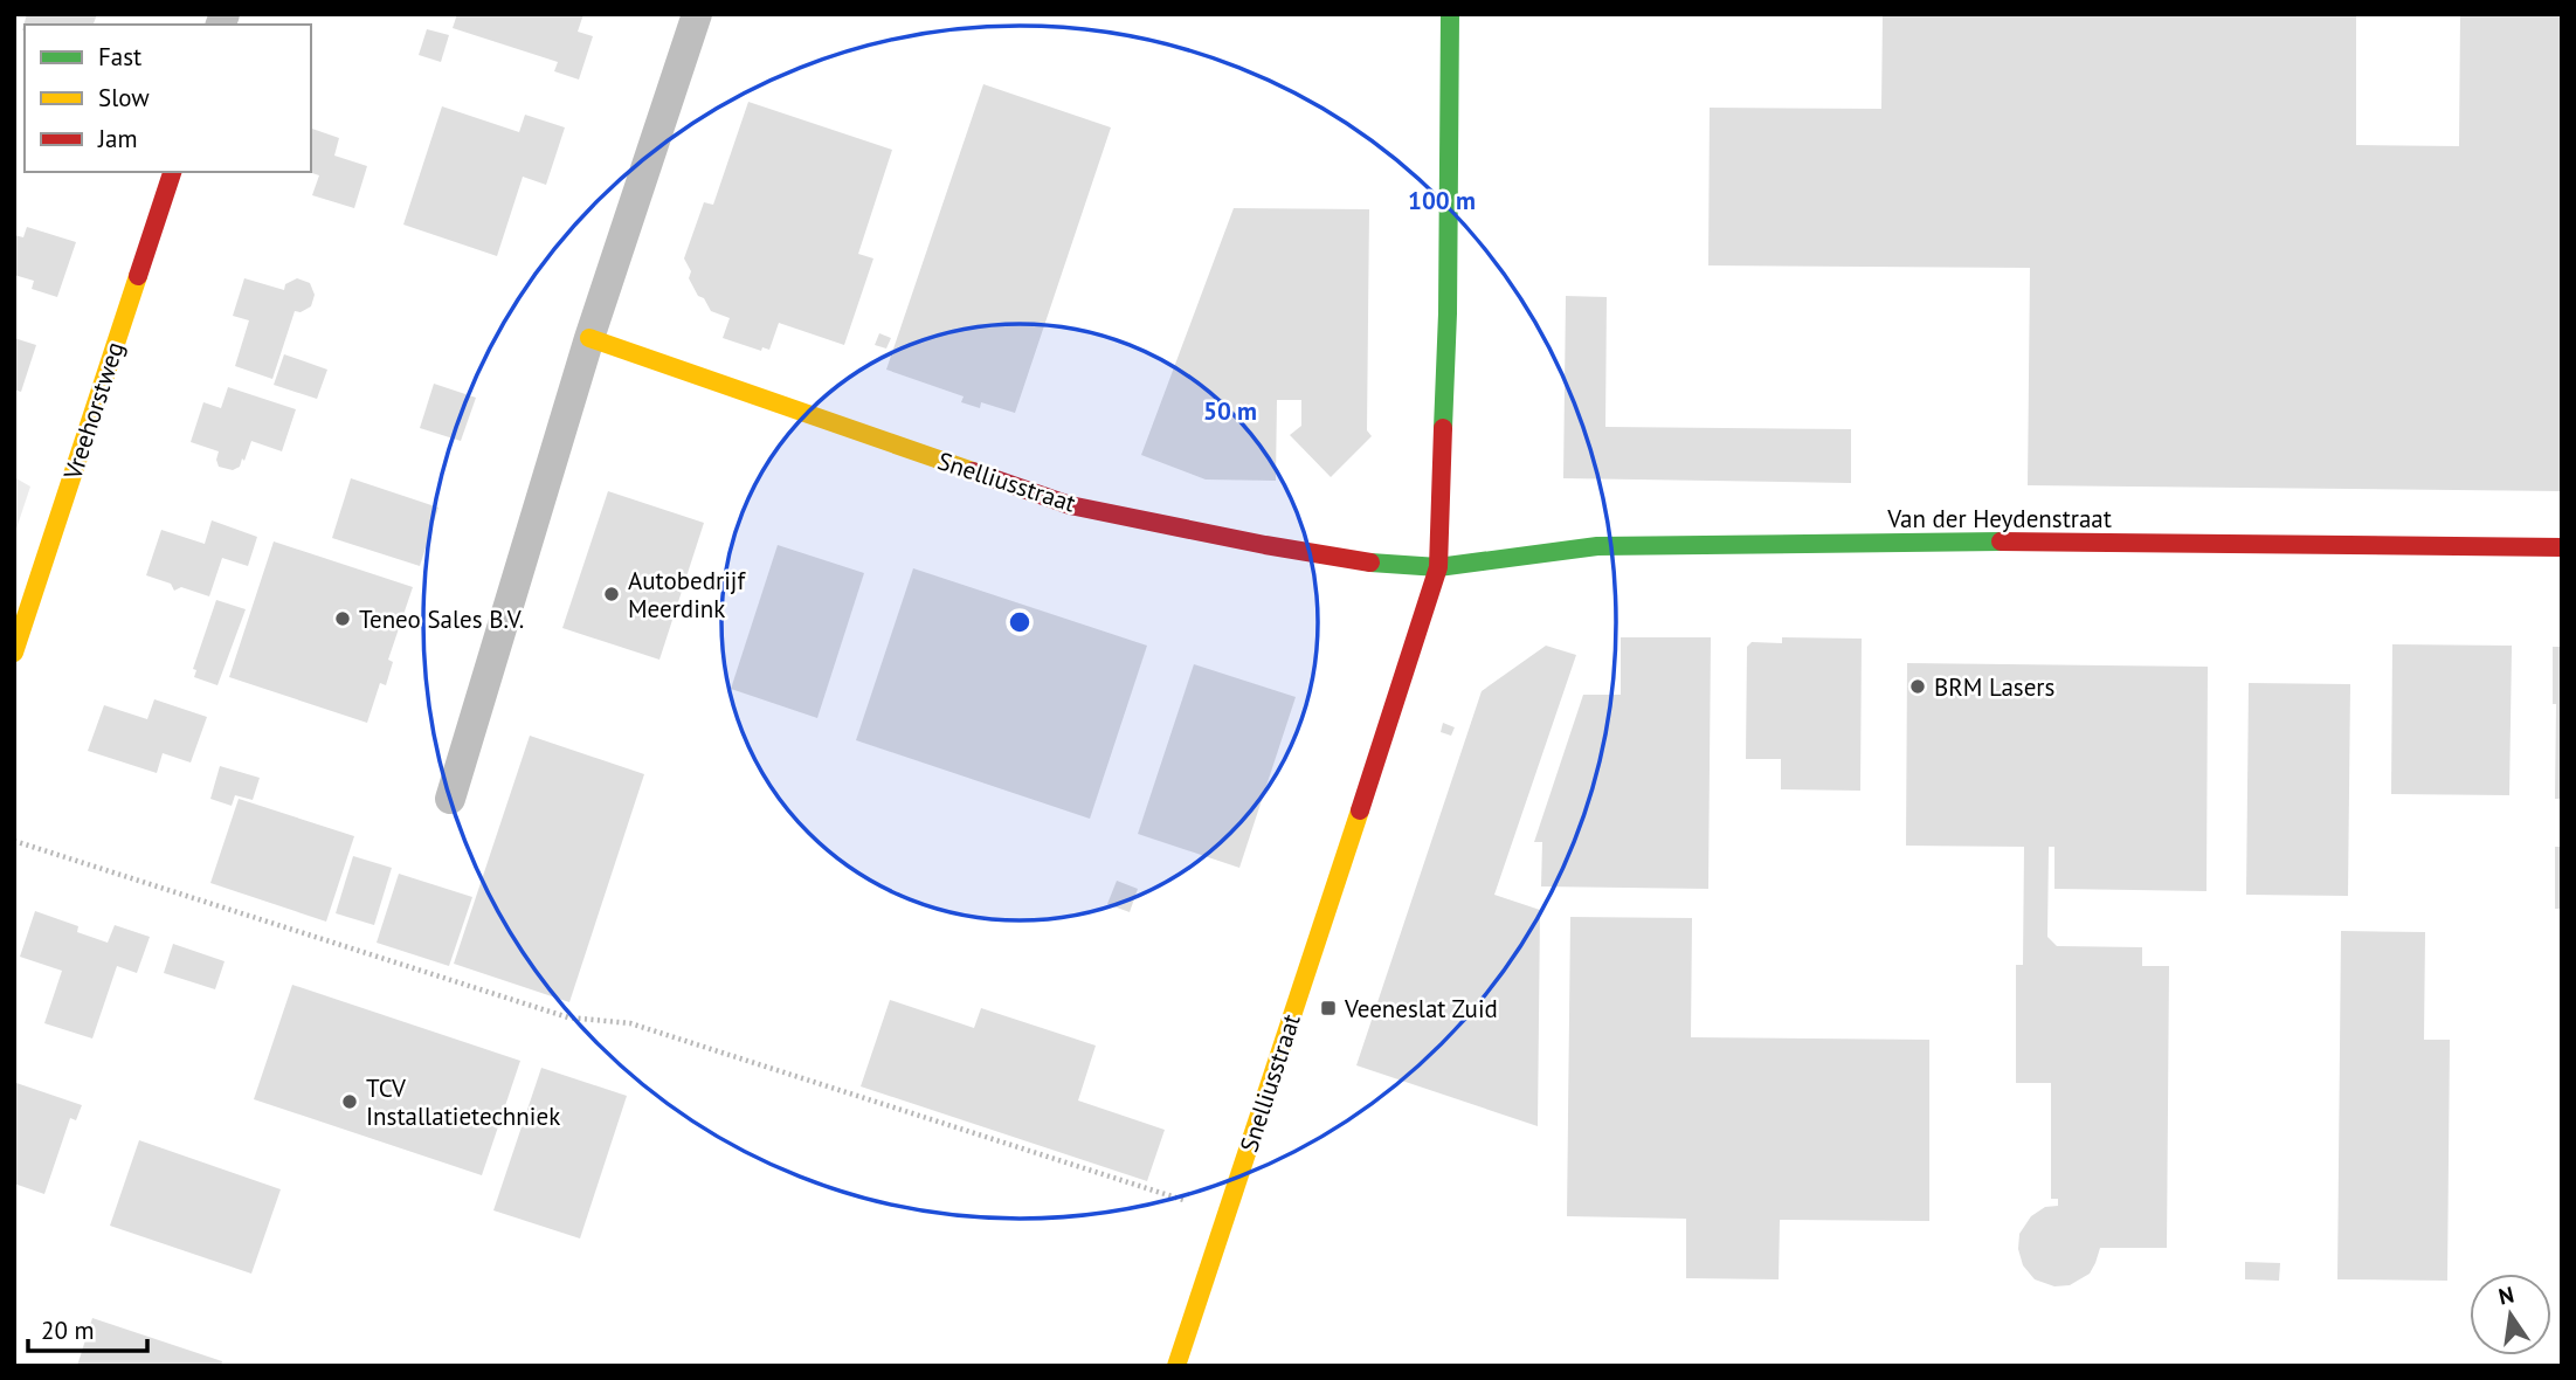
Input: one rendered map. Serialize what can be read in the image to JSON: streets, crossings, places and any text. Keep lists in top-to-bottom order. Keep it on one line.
{"streets":{"street":["Vreehorstweg","Snelliusstraat","Van der Heydenstraat"]},"crossings":[["Snelliusstraat","Van der Heydenstraat"]],"places":{"other":["Autobedrijf Meerdink","Teneo Sales B.V.","BRM Lasers","TCV Installatietechniek"],"transit":["Veeneslat Zuid"]},"legend":["Fast","Slow","Jam"],"scale_bar":"20 m","north":"top","rings":["100 m","50 m"]}
